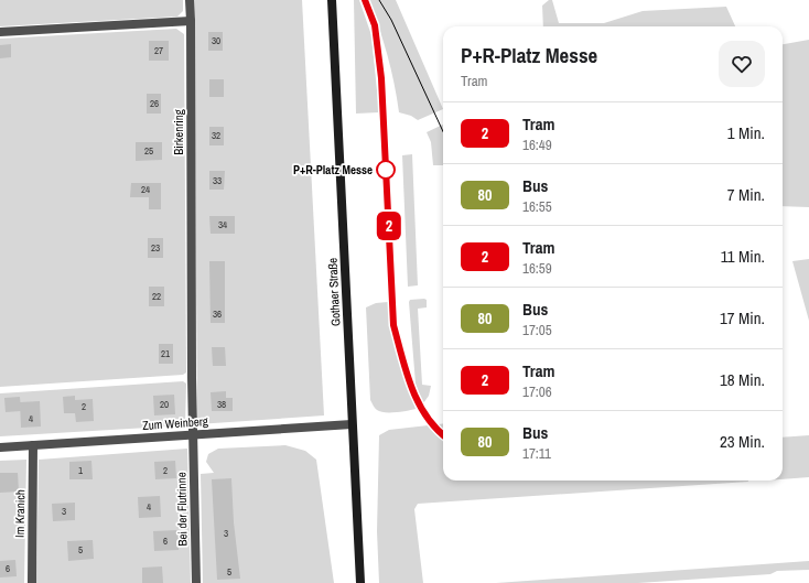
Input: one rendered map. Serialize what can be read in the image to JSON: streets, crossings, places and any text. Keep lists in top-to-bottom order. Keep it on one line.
{"streets":{"main road":["Gothaer Straße"],"street":["Birkenring","Zum Weinberg","Bei der Flutrinne","Im Kranich"]},"crossings":[["Birkenring","Zum Weinberg"],["Birkenring","Bei der Flutrinne"],["Gothaer Straße","Zum Weinberg"],["Zum Weinberg","Bei der Flutrinne"],["Zum Weinberg","Im Kranich"]],"places":["P+R-Platz Messe"],"lines":["tram line 2"],"house_numbers":["30","27","26","32","25","33","24","34","23","22","36","21","20","38","2","4","1","2","4","3","3","6","5","6","5"],"page":{"on_map":"2","heading":["P+R-Platz Messe","Tram"],"list":[{"mark":"2","name":"Tram","note":"16:49","value":"1 Min."},{"mark":"80","name":"Bus","note":"16:55","value":"7 Min."},{"mark":"2","name":"Tram","note":"16:59","value":"11 Min."},{"mark":"80","name":"Bus","note":"17:05","value":"17 Min."},{"mark":"2","name":"Tram","note":"17:06","value":"18 Min."},{"mark":"80","name":"Bus","note":"17:11","value":"23 Min."}]}}
